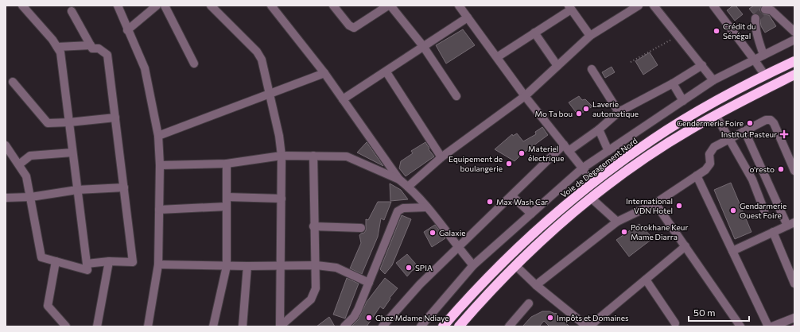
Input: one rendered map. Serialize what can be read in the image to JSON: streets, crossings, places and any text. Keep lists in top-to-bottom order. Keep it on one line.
{"streets":{"highway":["Voie de Dégagement Nord"]},"places":{"other":["Crédit du Sénégal","Laverie automatique","Mo Ta bou","Gendermerie Foire","Materiel électrique","Equipement de boulangerie","o'resto","Max Wash Car","International VDN Hotel","Gendarmerie Ouest Foire","Porokhane Keur Mame Diarra","Galaxie","SPIA","Chez Mdame Ndiaye","Impôts et Domaines"],"health":["Institut Pasteur"]},"scale_bar":"50 m"}
